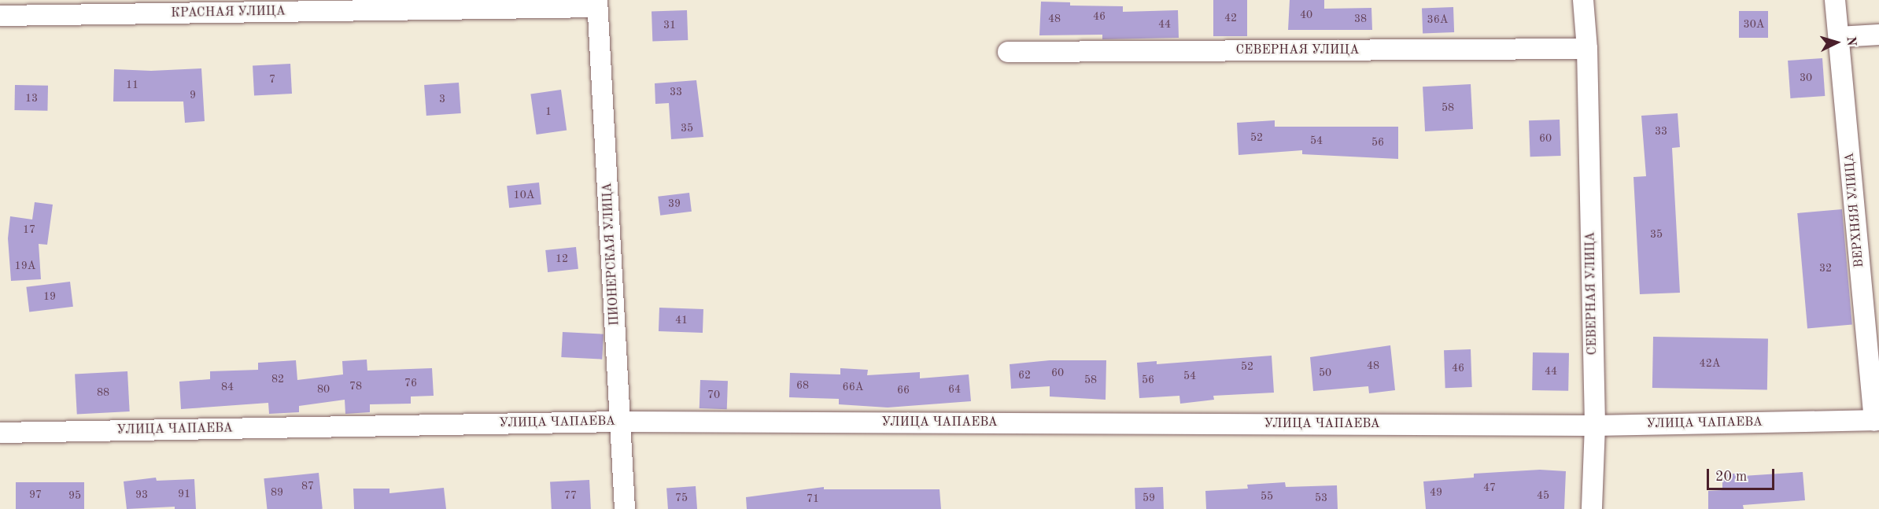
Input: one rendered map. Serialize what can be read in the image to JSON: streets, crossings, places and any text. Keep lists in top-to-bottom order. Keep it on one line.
{"streets":{"street":["КРАСНАЯ УЛИЦА","СЕВЕРНАЯ УЛИЦА","ВЕРХНЯЯ УЛИЦА","ПИОНЕРСКАЯ УЛИЦА","УЛИЦА ЧАПАЕВА"]},"crossings":[["КРАСНАЯ УЛИЦА","ПИОНЕРСКАЯ УЛИЦА"],["СЕВЕРНАЯ УЛИЦА","УЛИЦА ЧАПАЕВА"],["ВЕРХНЯЯ УЛИЦА","УЛИЦА ЧАПАЕВА"],["ПИОНЕРСКАЯ УЛИЦА","УЛИЦА ЧАПАЕВА"]],"house_numbers":["40","46","42","48","38","36А","44","30А","31","30","7","11","33","9","13","3","58","1","35","33","52","60","54","56","10А","39","17","35","12","19А","32","19","41","42А","48","52","46","44","60","50","62","54","82","58","56","76","68","78","84","66А","80","64","66","88","70","87","47","89","49","91","97","93","95","77","45","55","75","59","53","71"],"scale_bar":"20 m","north":"right"}
